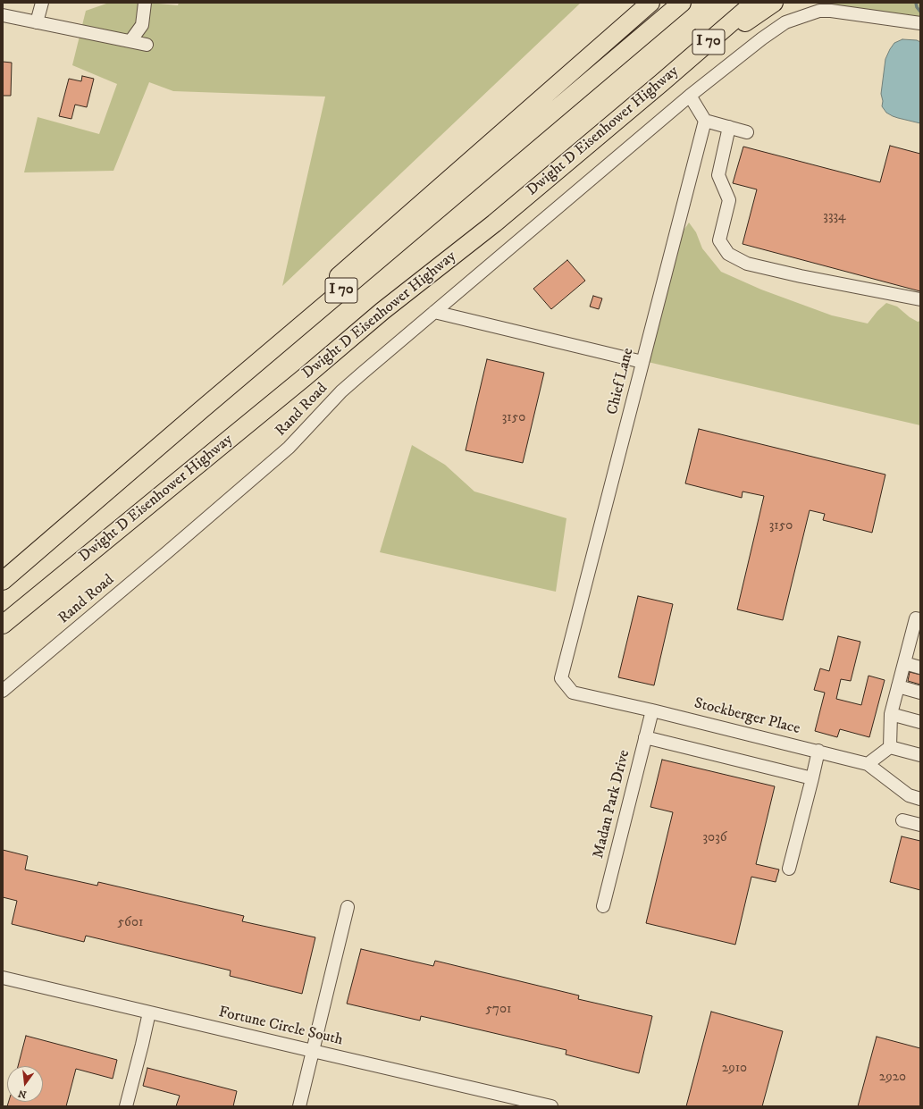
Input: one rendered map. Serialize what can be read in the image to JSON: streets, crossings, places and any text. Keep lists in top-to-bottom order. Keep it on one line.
{"streets":{"highway":["I 70","Dwight D Eisenhower Highway"],"street":["Chief Lane","Rand Road","Stockberger Place","Madan Park Drive","Fortune Circle South"]},"crossings":[["Chief Lane","Stockberger Place"],["Stockberger Place","Madan Park Drive"]],"house_numbers":["3334","3150","3150","3036","5601","5701","2910","2920"],"north":"bottom"}
